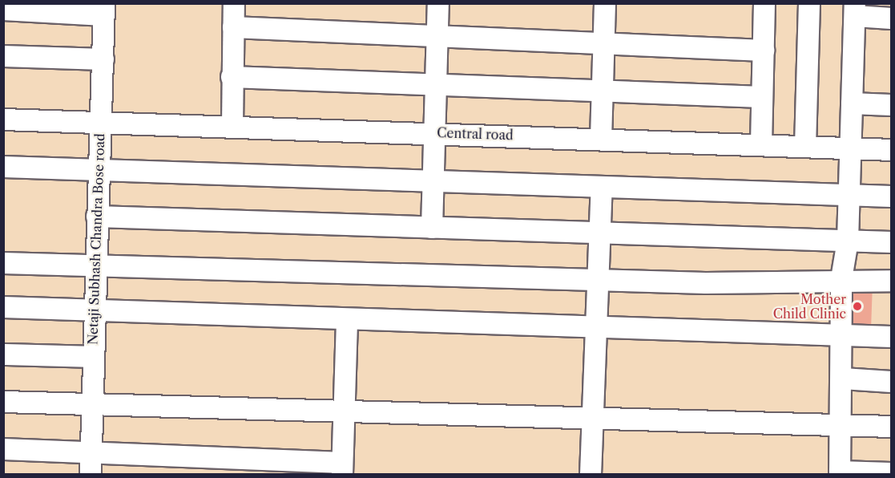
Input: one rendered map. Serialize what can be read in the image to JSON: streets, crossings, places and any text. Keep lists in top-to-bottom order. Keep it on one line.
{"streets":{"street":["Central road","Netaji Subhash Chandra Bose road"]},"crossings":[["Central road","Netaji Subhash Chandra Bose road"]],"places":["Mother Child Clinic"]}
